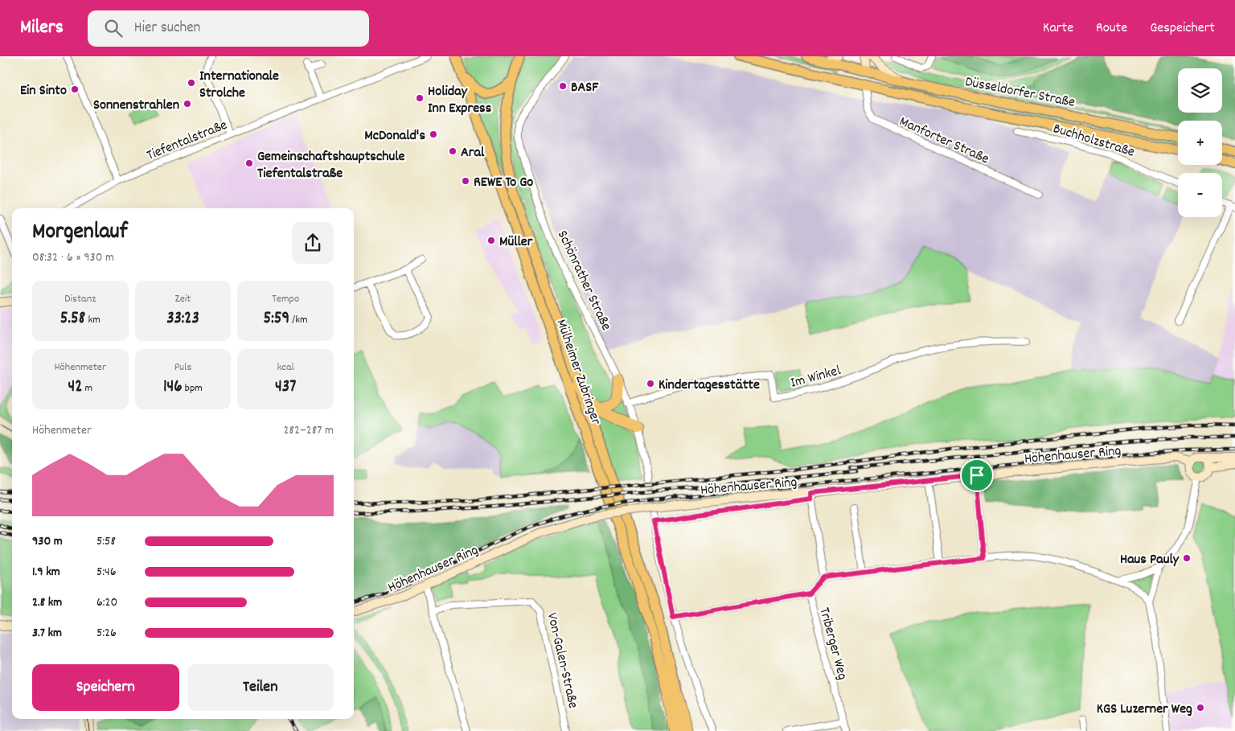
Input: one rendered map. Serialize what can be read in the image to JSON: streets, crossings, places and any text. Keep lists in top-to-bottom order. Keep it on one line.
{"streets":{"main road":["Düsseldorfer Straße","Mülheimer Zubringer"],"street":["Tiefentalstraße","Manforter Straße","Buchholzstraße","Schönrather Straße","Im Winkel","Höhenhauser Ring","Triberger Weg","Von-Galen-Straße"]},"crossings":[["Düsseldorfer Straße","Manforter Straße"],["Schönrather Straße","Im Winkel"]],"places":["Internationale Strolche","BASF","Ein Sinto","Holiday Inn Express","Sonnenstrahlen","McDonald's","Aral","Gemeinschaftshauptschule Tiefentalstraße","REWE To Go","Müller","Kindertagesstätte","Haus Pauly","KGS Luzerner Weg"],"page":{"header":"Milers","search":"Hier suchen","nav":["Karte","Route","Gespeichert"],"map_buttons":["+","−"],"heading":["Morgenlauf","08:32 · 6 × 930 m"],"stats":[["Distanz","5.58 km"],["Zeit","33:23"],["Tempo","5:59 /km"],["Höhenmeter","42 m"],["Puls","146 bpm"],["kcal","437"]],"chart":["Höhenmeter","282–287 m"],"list":[{"name":"930 m","note":"5:58"},{"name":"1.9 km","note":"5:46"},{"name":"2.8 km","note":"6:20"},{"name":"3.7 km","note":"5:26"}],"buttons":["Speichern","Teilen"]}}
